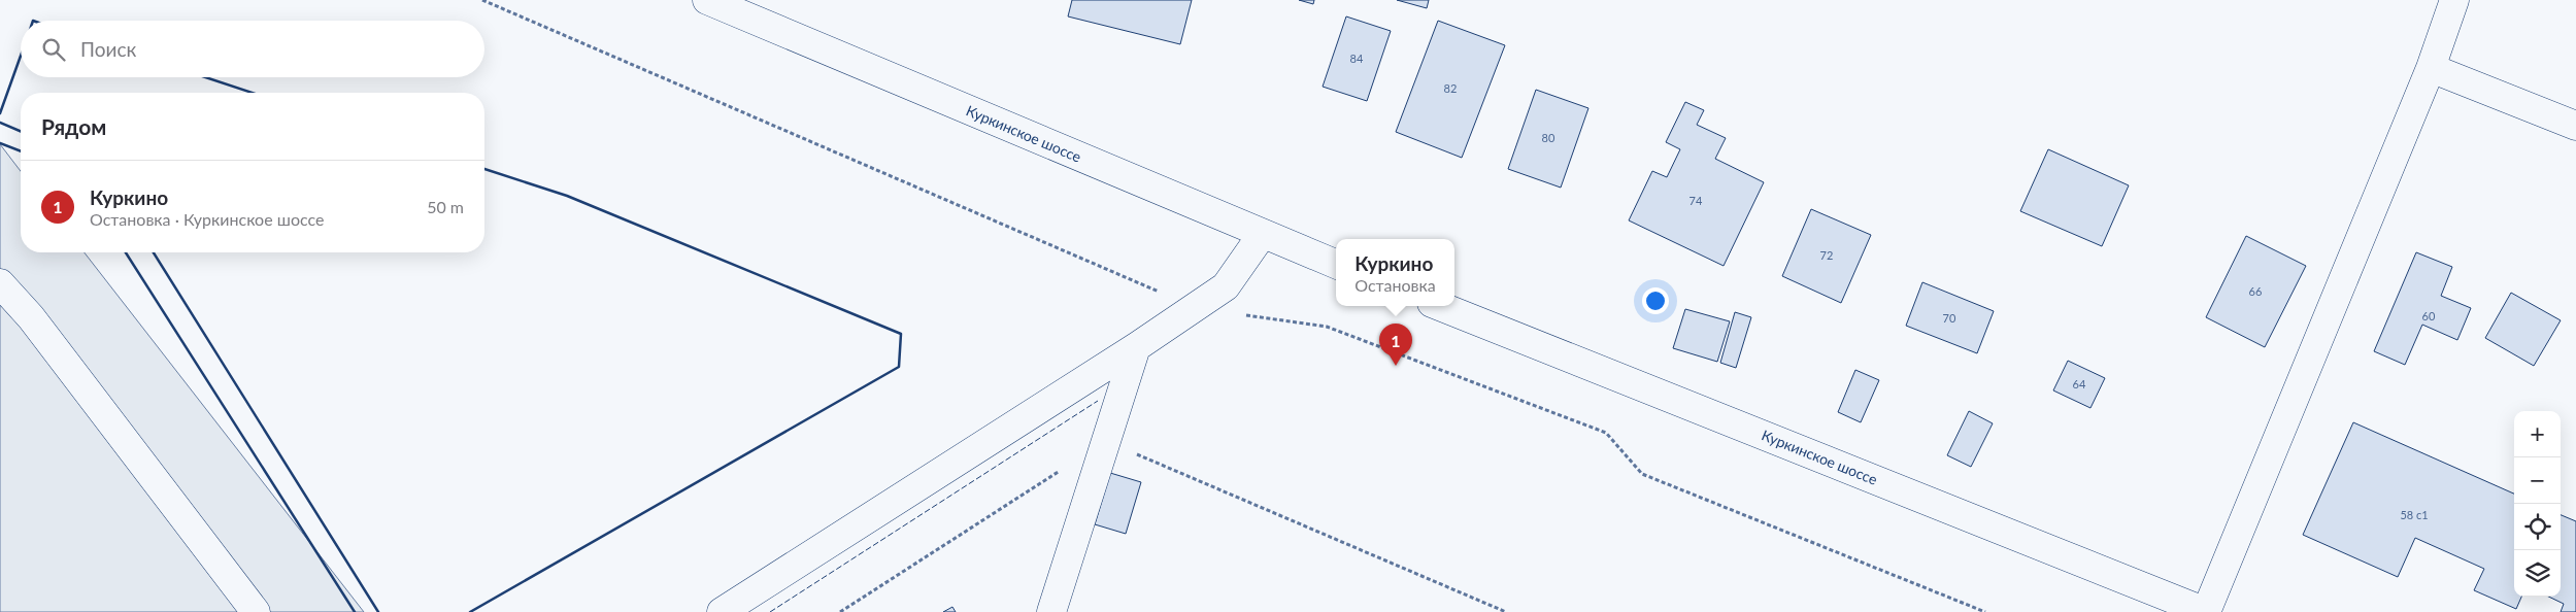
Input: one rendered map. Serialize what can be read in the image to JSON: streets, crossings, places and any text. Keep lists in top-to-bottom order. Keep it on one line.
{"streets":{"main road":["Куркинское шоссе"]},"house_numbers":["84","82","80","74","72","66","60","70","64","58 с1"],"page":{"search":"Поиск","heading":"Рядом","list":[{"mark":"1","name":"Куркино","note":"Остановка · Куркинское шоссе","value":"50 m"}],"popup":["Куркино","Остановка"],"pins":"1","map_buttons":["+","−"]}}
